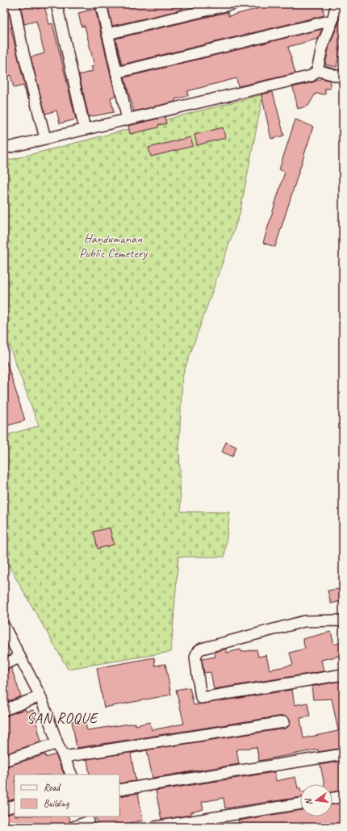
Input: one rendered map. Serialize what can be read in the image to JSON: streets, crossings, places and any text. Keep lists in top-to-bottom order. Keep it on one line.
{"districts":["SAN ROQUE"],"parks":["Handumanan Public Cemetery"],"legend":["Road","Building"],"north":"left"}
